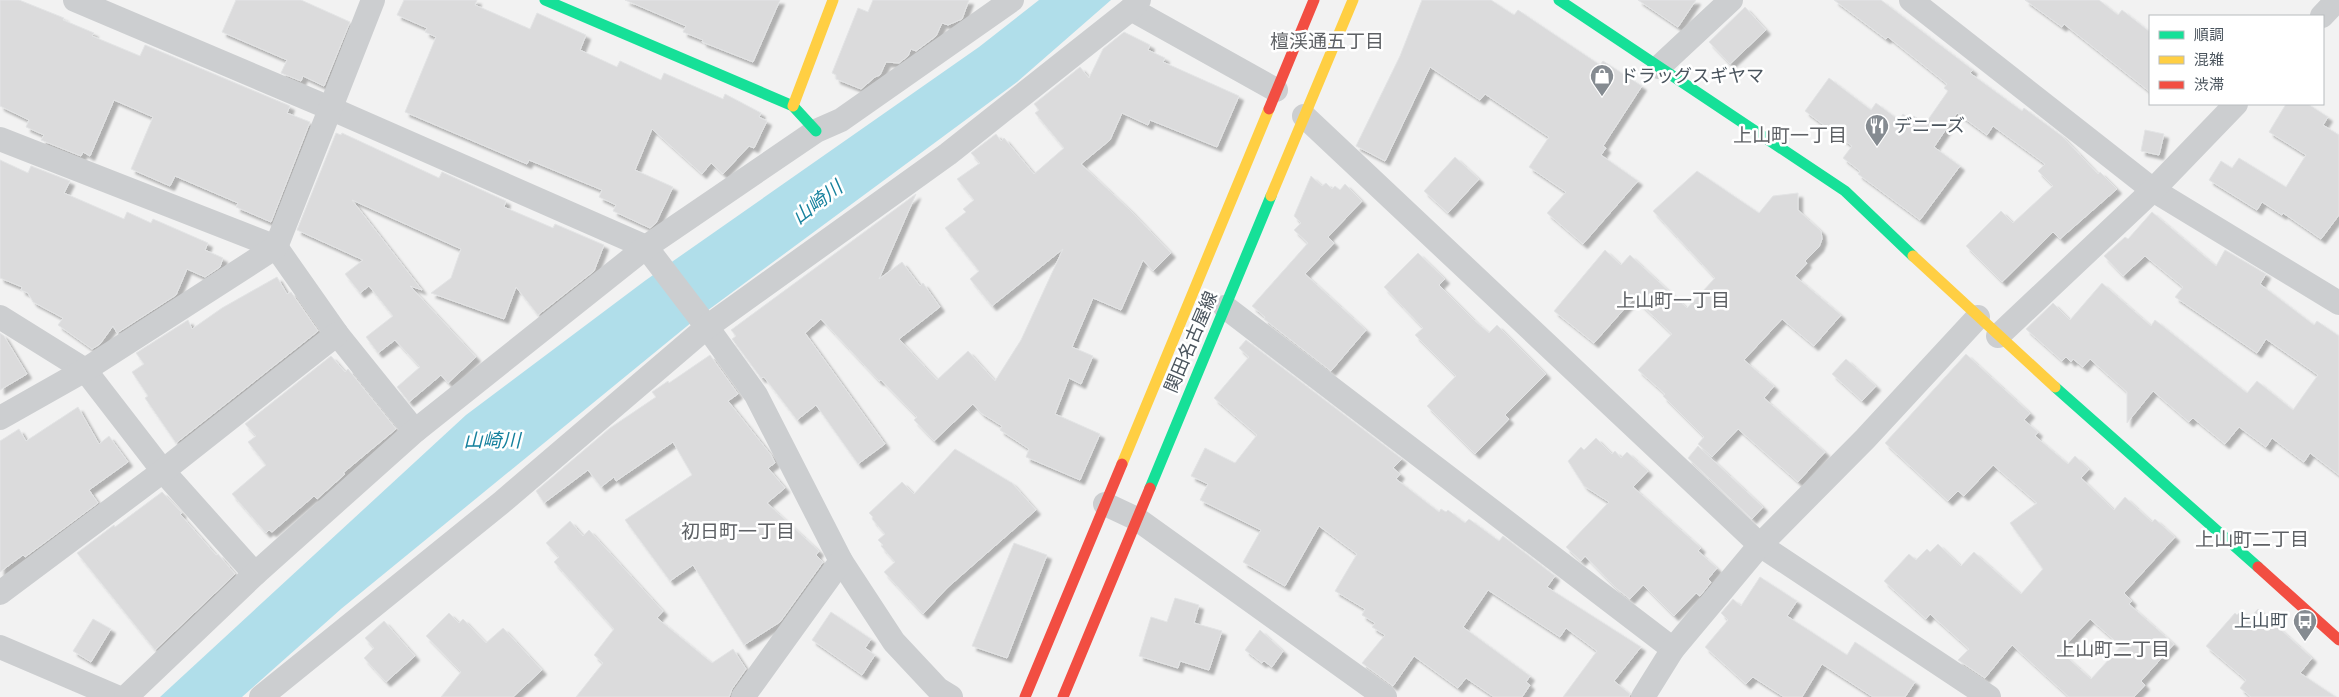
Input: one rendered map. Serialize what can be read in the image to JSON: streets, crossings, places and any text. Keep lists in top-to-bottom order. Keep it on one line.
{"streets":{"main road":["関田名古屋線"]},"districts":["檀渓通五丁目","上山町一丁目","上山町一丁目","初日町一丁目","上山町二丁目","上山町二丁目"],"water":["山崎川"],"places":{"shop":["ドラッグスギヤマ"],"restaurant":["デニーズ"],"bus stop":["上山町"]},"legend":["順調","混雑","渋滞"]}
